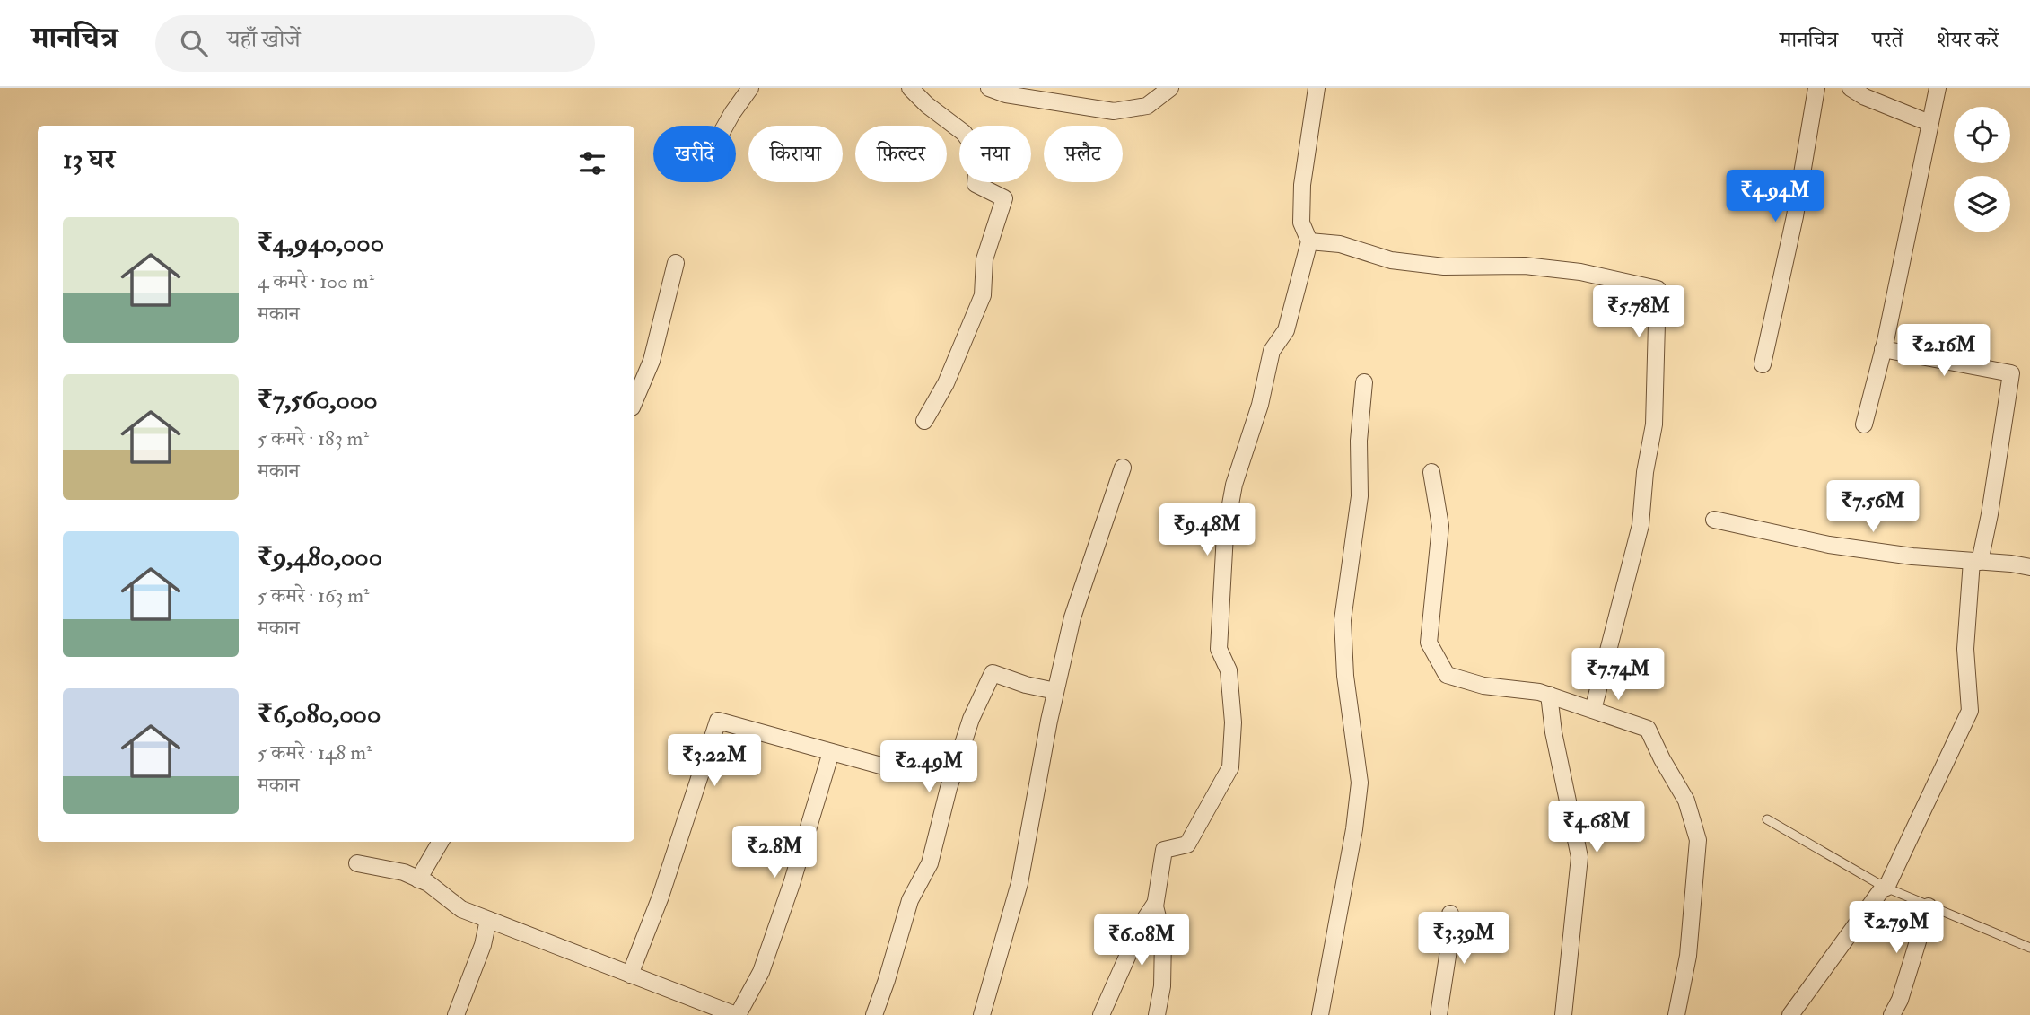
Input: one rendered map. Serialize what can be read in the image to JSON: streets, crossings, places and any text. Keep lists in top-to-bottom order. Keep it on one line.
{"page":{"header":"मानचित्र","search":"यहाँ खोजें","nav":["मानचित्र","परतें","शेयर करें"],"chip":["खरीदें","किराया","फ़िल्टर","नया","फ़्लैट"],"heading":"13 घर","price":["₹4.94M","₹5.78M","₹2.16M","₹7.56M","₹9.48M","₹7.74M","₹3.22M","₹2.49M","₹4.68M","₹2.8M","₹2.79M","₹3.39M","₹6.08M"],"list":[{"name":"₹4,940,000","note":"4 कमरे · 100 m² · मकान"},{"name":"₹7,560,000","note":"5 कमरे · 183 m² · मकान"},{"name":"₹9,480,000","note":"5 कमरे · 163 m² · मकान"},{"name":"₹6,080,000","note":"5 कमरे · 148 m² · मकान"}]}}
